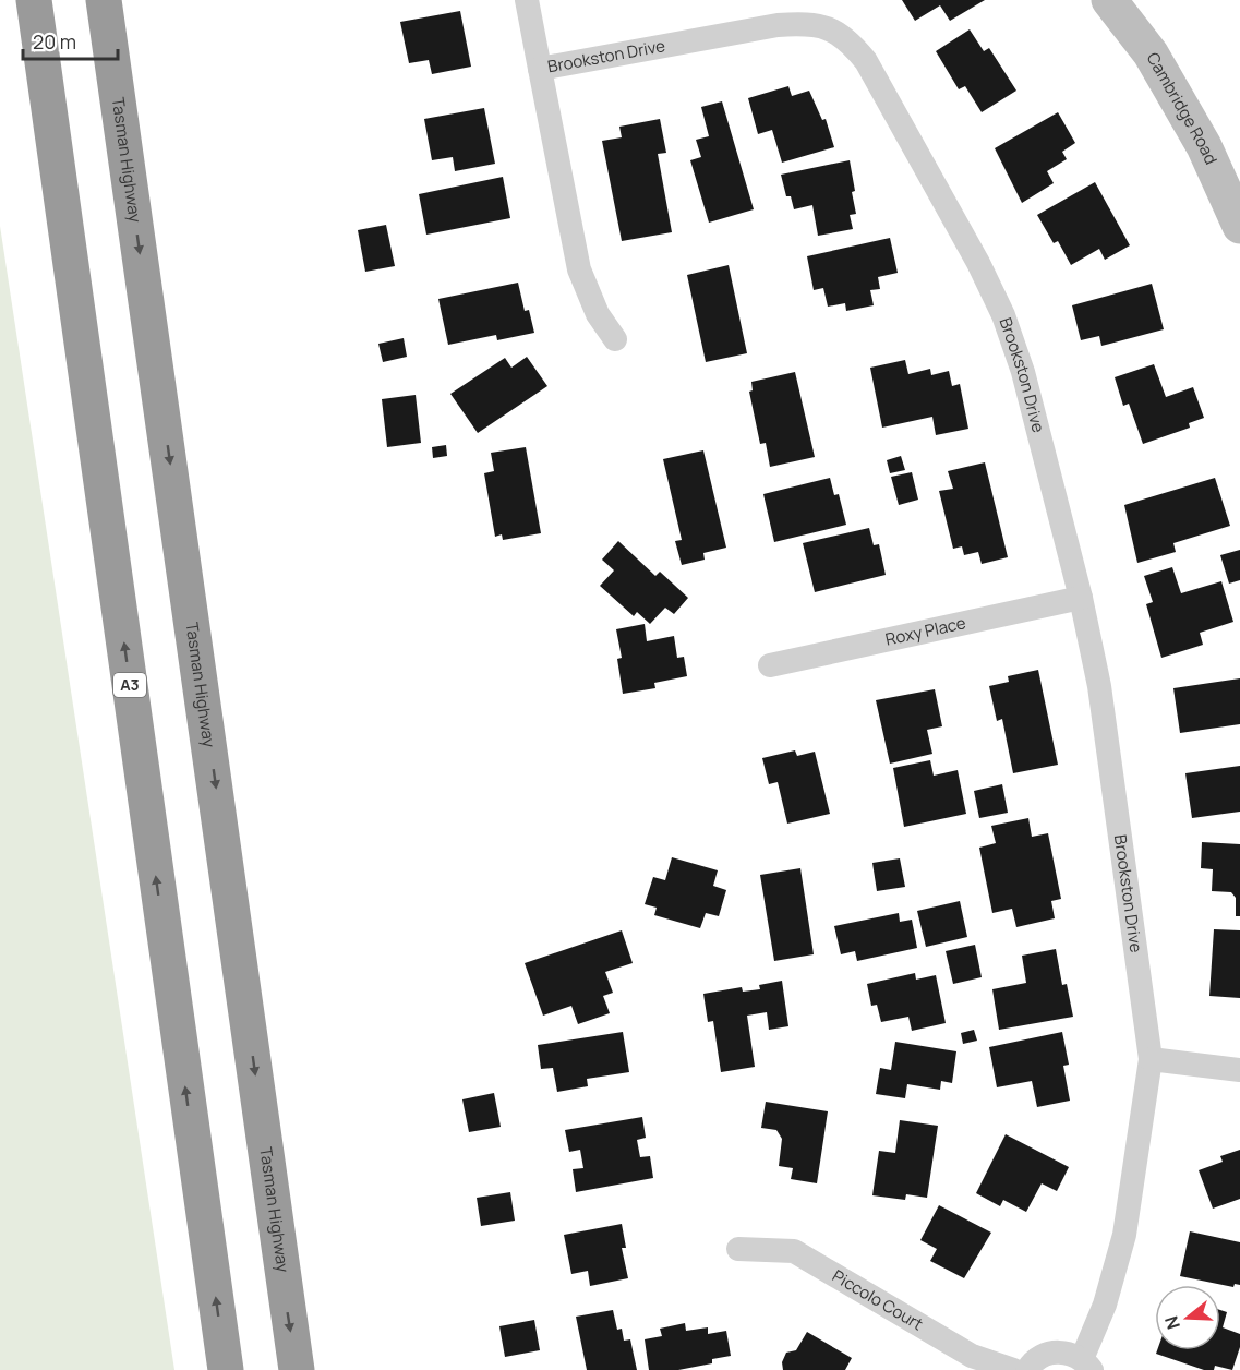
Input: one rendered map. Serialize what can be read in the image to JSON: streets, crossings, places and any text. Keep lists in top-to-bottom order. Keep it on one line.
{"streets":{"highway":["Tasman Highway","A3"],"main road":["Cambridge Road"],"street":["Brookston Drive","Roxy Place","Piccolo Court"]},"crossings":[["Brookston Drive","Roxy Place"]],"scale_bar":"20 m","north":"left"}
